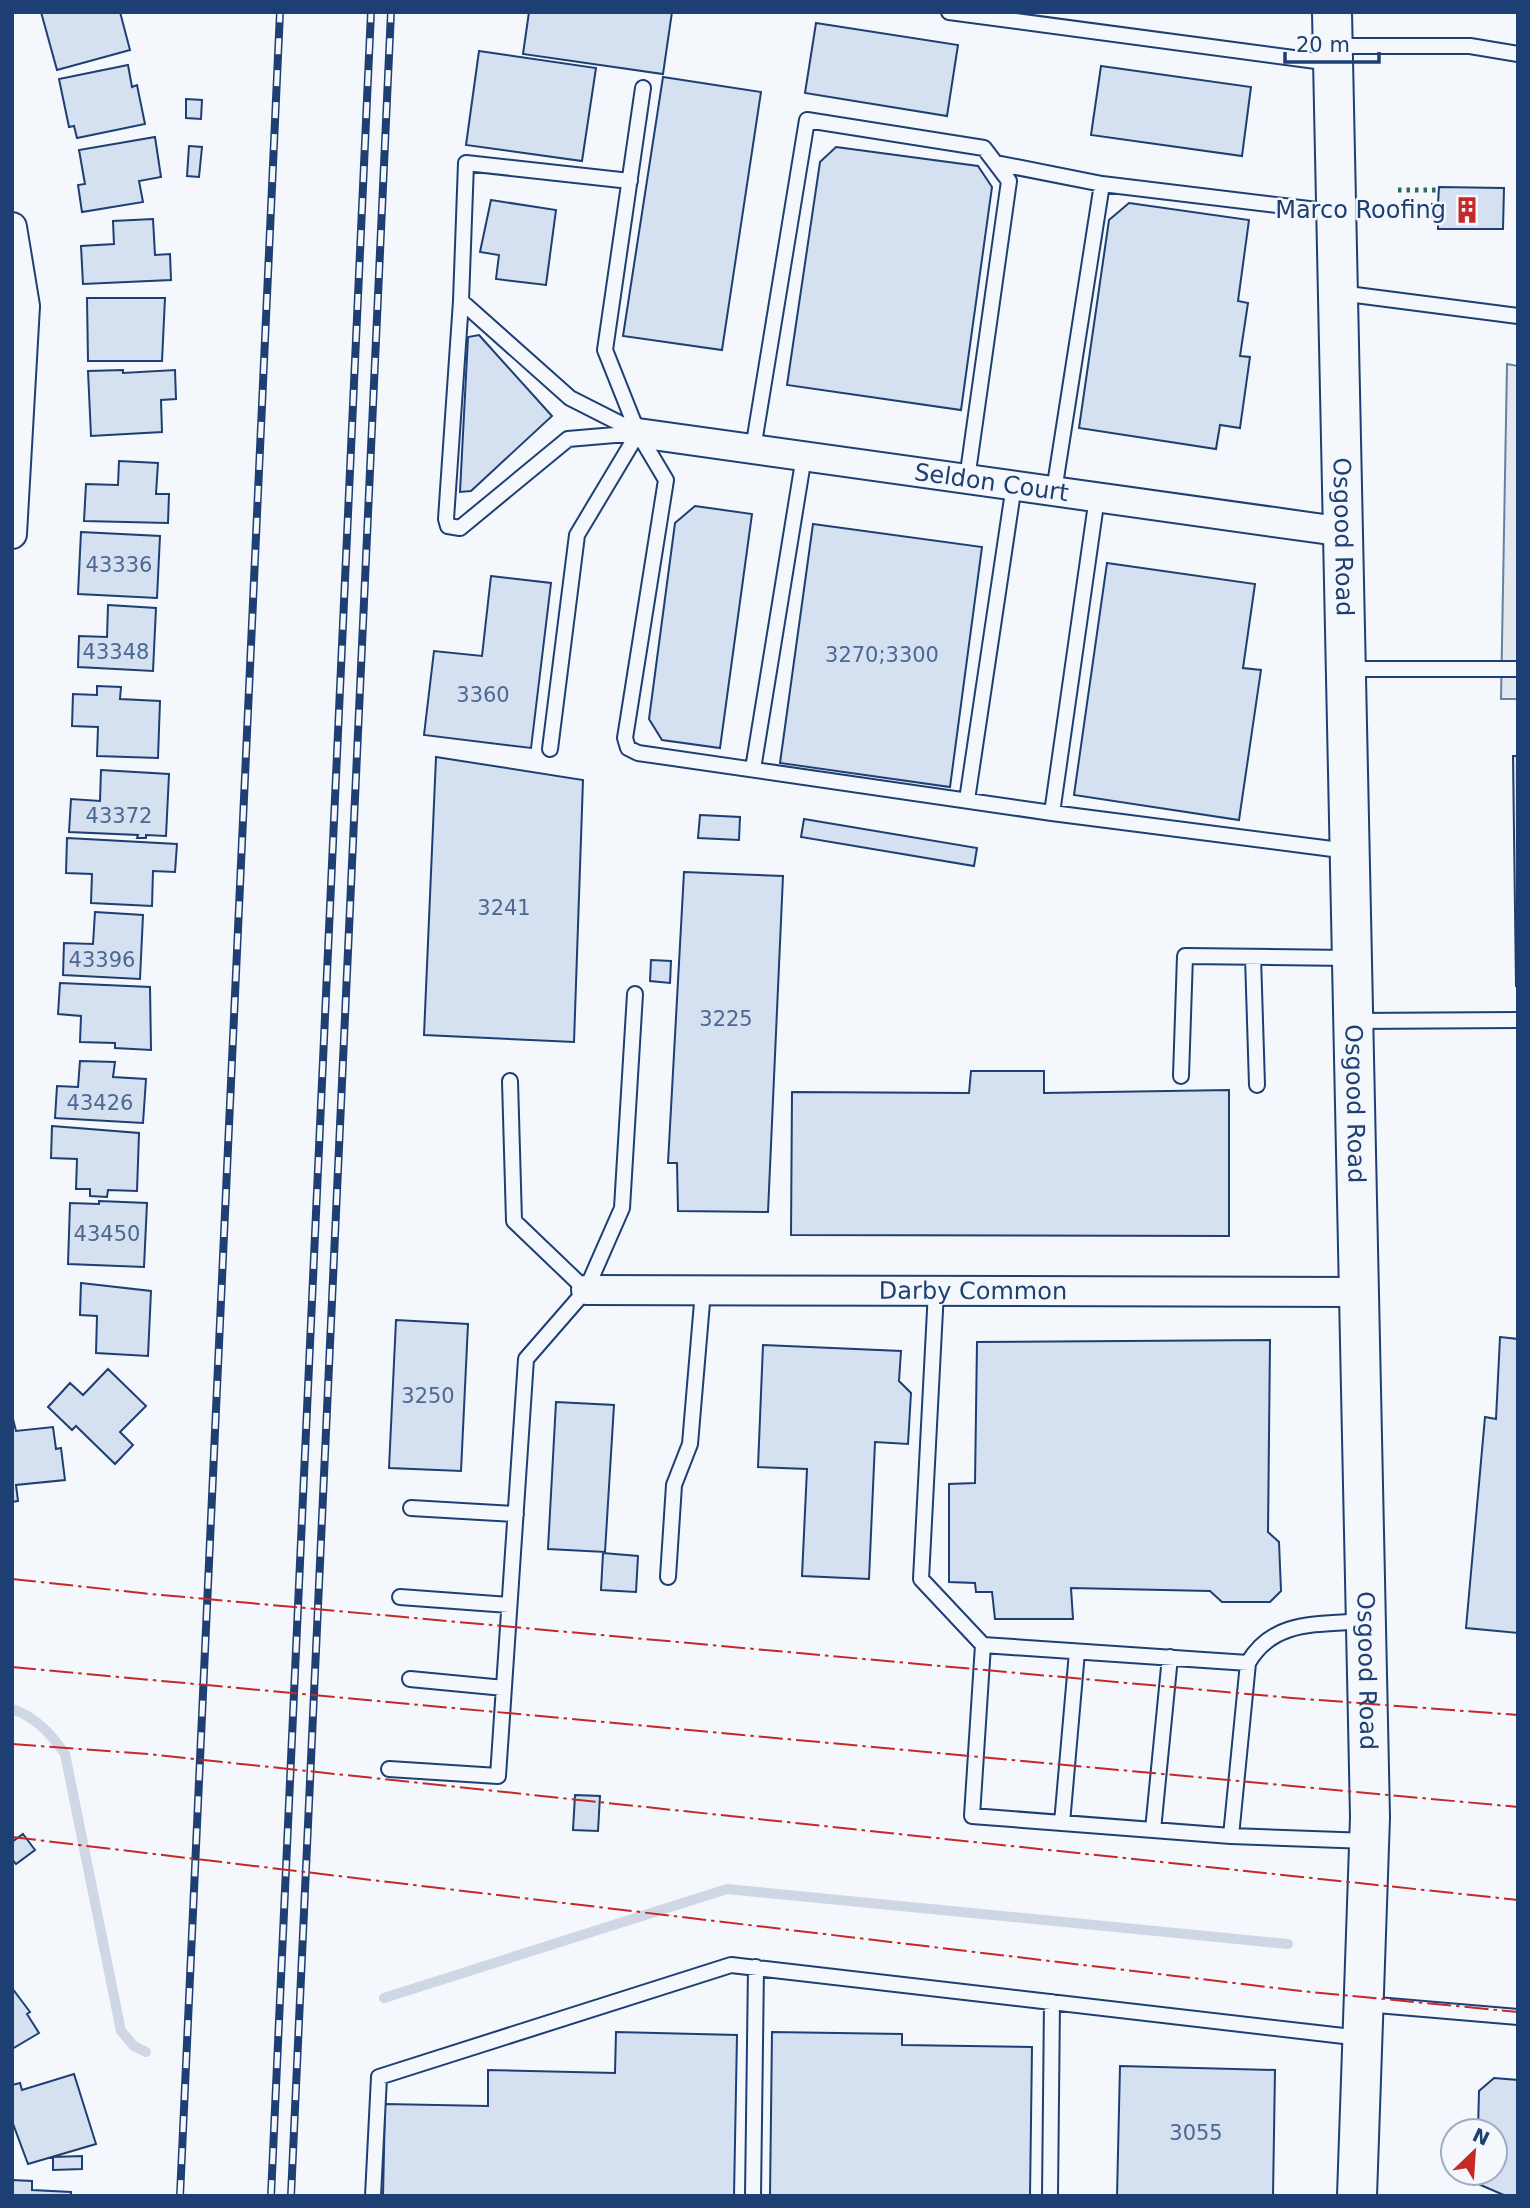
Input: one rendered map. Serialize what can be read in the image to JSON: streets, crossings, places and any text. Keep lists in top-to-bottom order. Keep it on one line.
{"streets":{"main road":["Osgood Road"],"street":["Seldon Court","Darby Common"]},"crossings":[["Seldon Court","Osgood Road"],["Osgood Road","Darby Common"]],"places":{"building":["Marco Roofing"]},"house_numbers":["43336","43348","3270;3300","3360","43372","3241","43396","3225","43426","43450","3250","3055"],"scale_bar":"20 m","north":"top right"}
